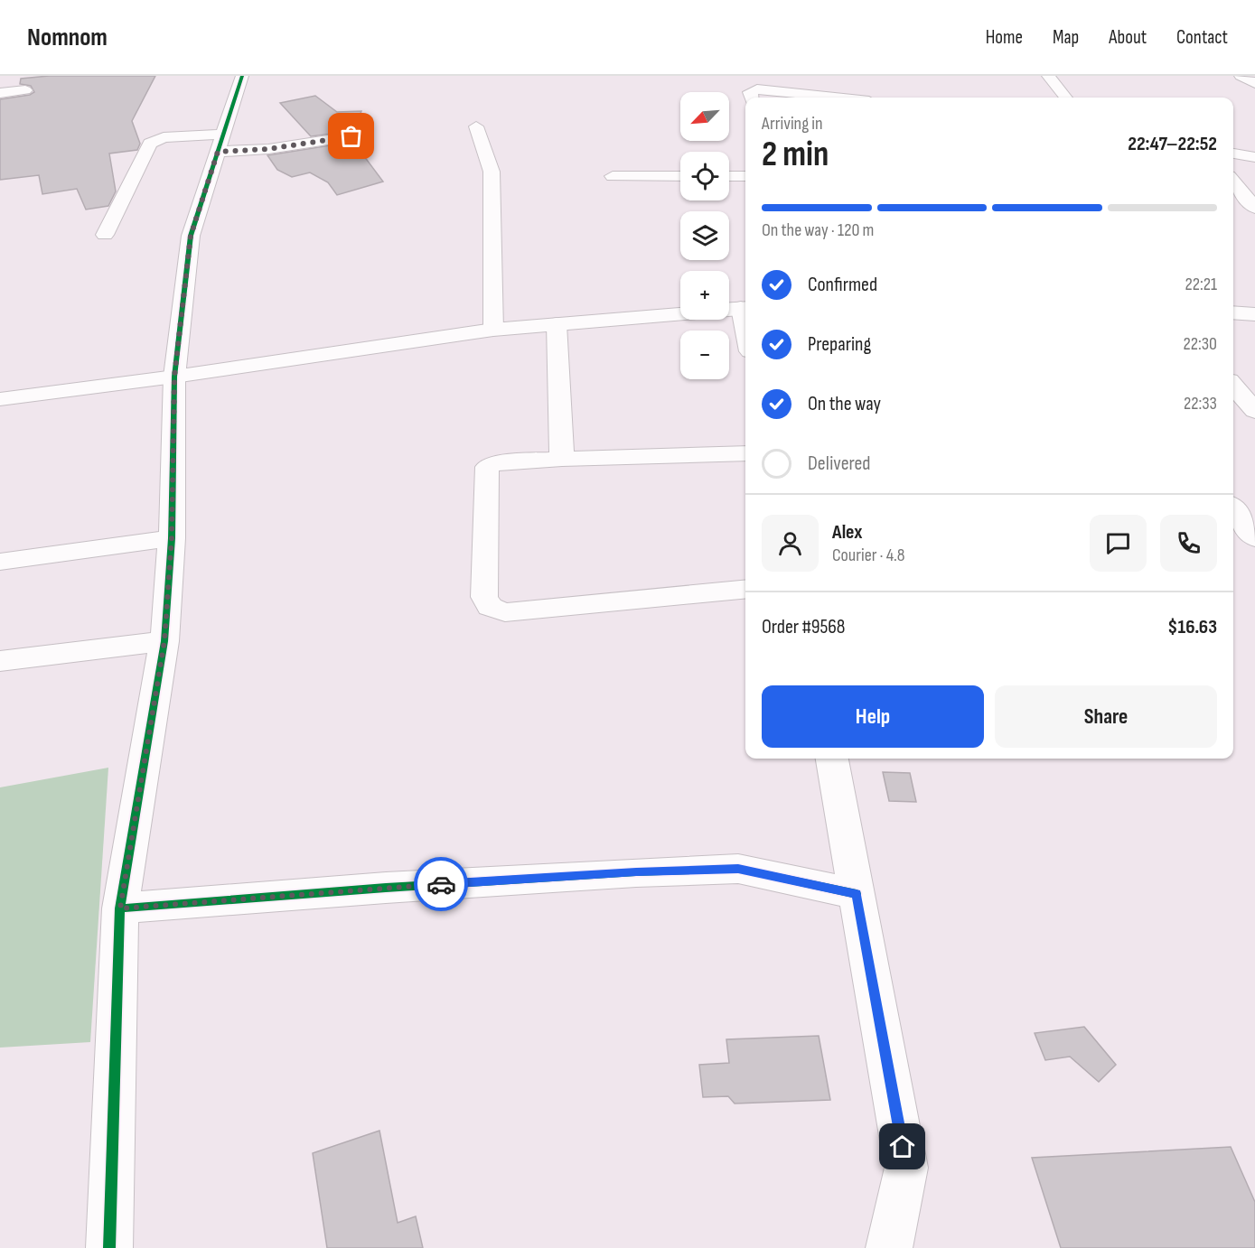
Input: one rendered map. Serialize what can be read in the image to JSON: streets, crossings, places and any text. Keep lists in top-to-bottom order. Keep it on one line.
{"north":"bottom left","page":{"header":"Nomnom","nav":["Home","Map","About","Contact"],"map_buttons":["+","−"],"heading":["2 min","Arriving in","22:47–22:52"],"panel":["Alex","Courier · 4.8","Order #9568","$16.63"],"bar":"On the way · 120 m","list":[["Confirmed","22:21"],["Preparing","22:30"],["On the way","22:33"],"Delivered"],"buttons":["Help","Share"]}}
